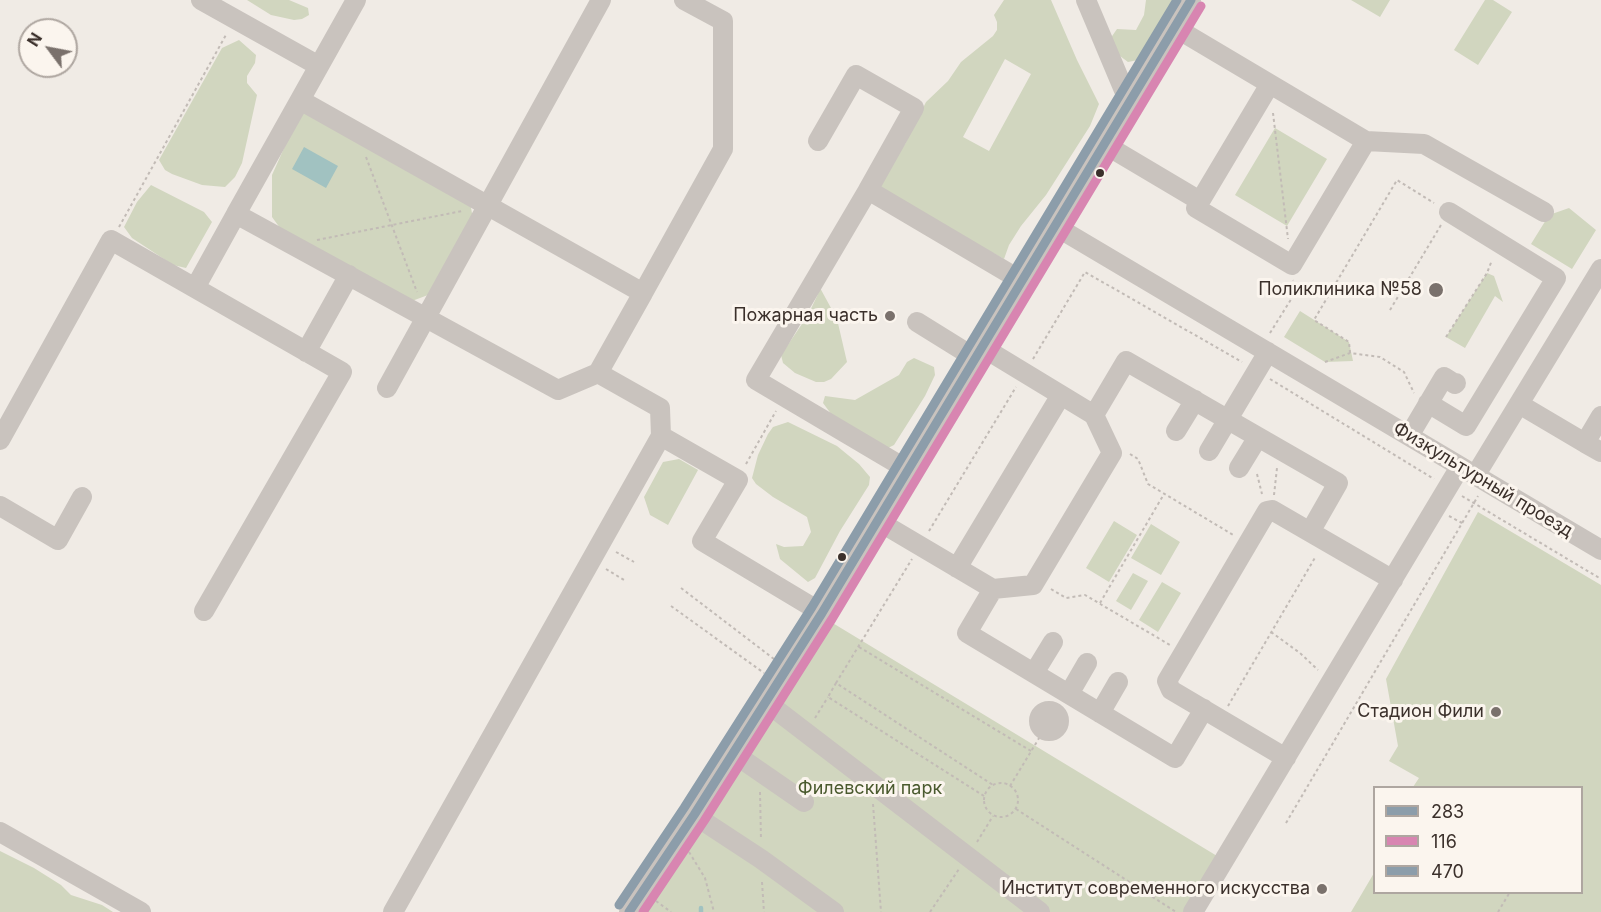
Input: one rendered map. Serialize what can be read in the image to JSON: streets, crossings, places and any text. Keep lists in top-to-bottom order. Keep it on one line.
{"streets":{"street":["Физкультурный проезд"]},"parks":["Филевский парк"],"places":["Поликлиника №58","Пожарная часть","Стадион Фили","Институт современного искусства"],"lines":["transit line 283","transit line 470","transit line 116"],"legend":["283","116","470"],"north":"top left"}
